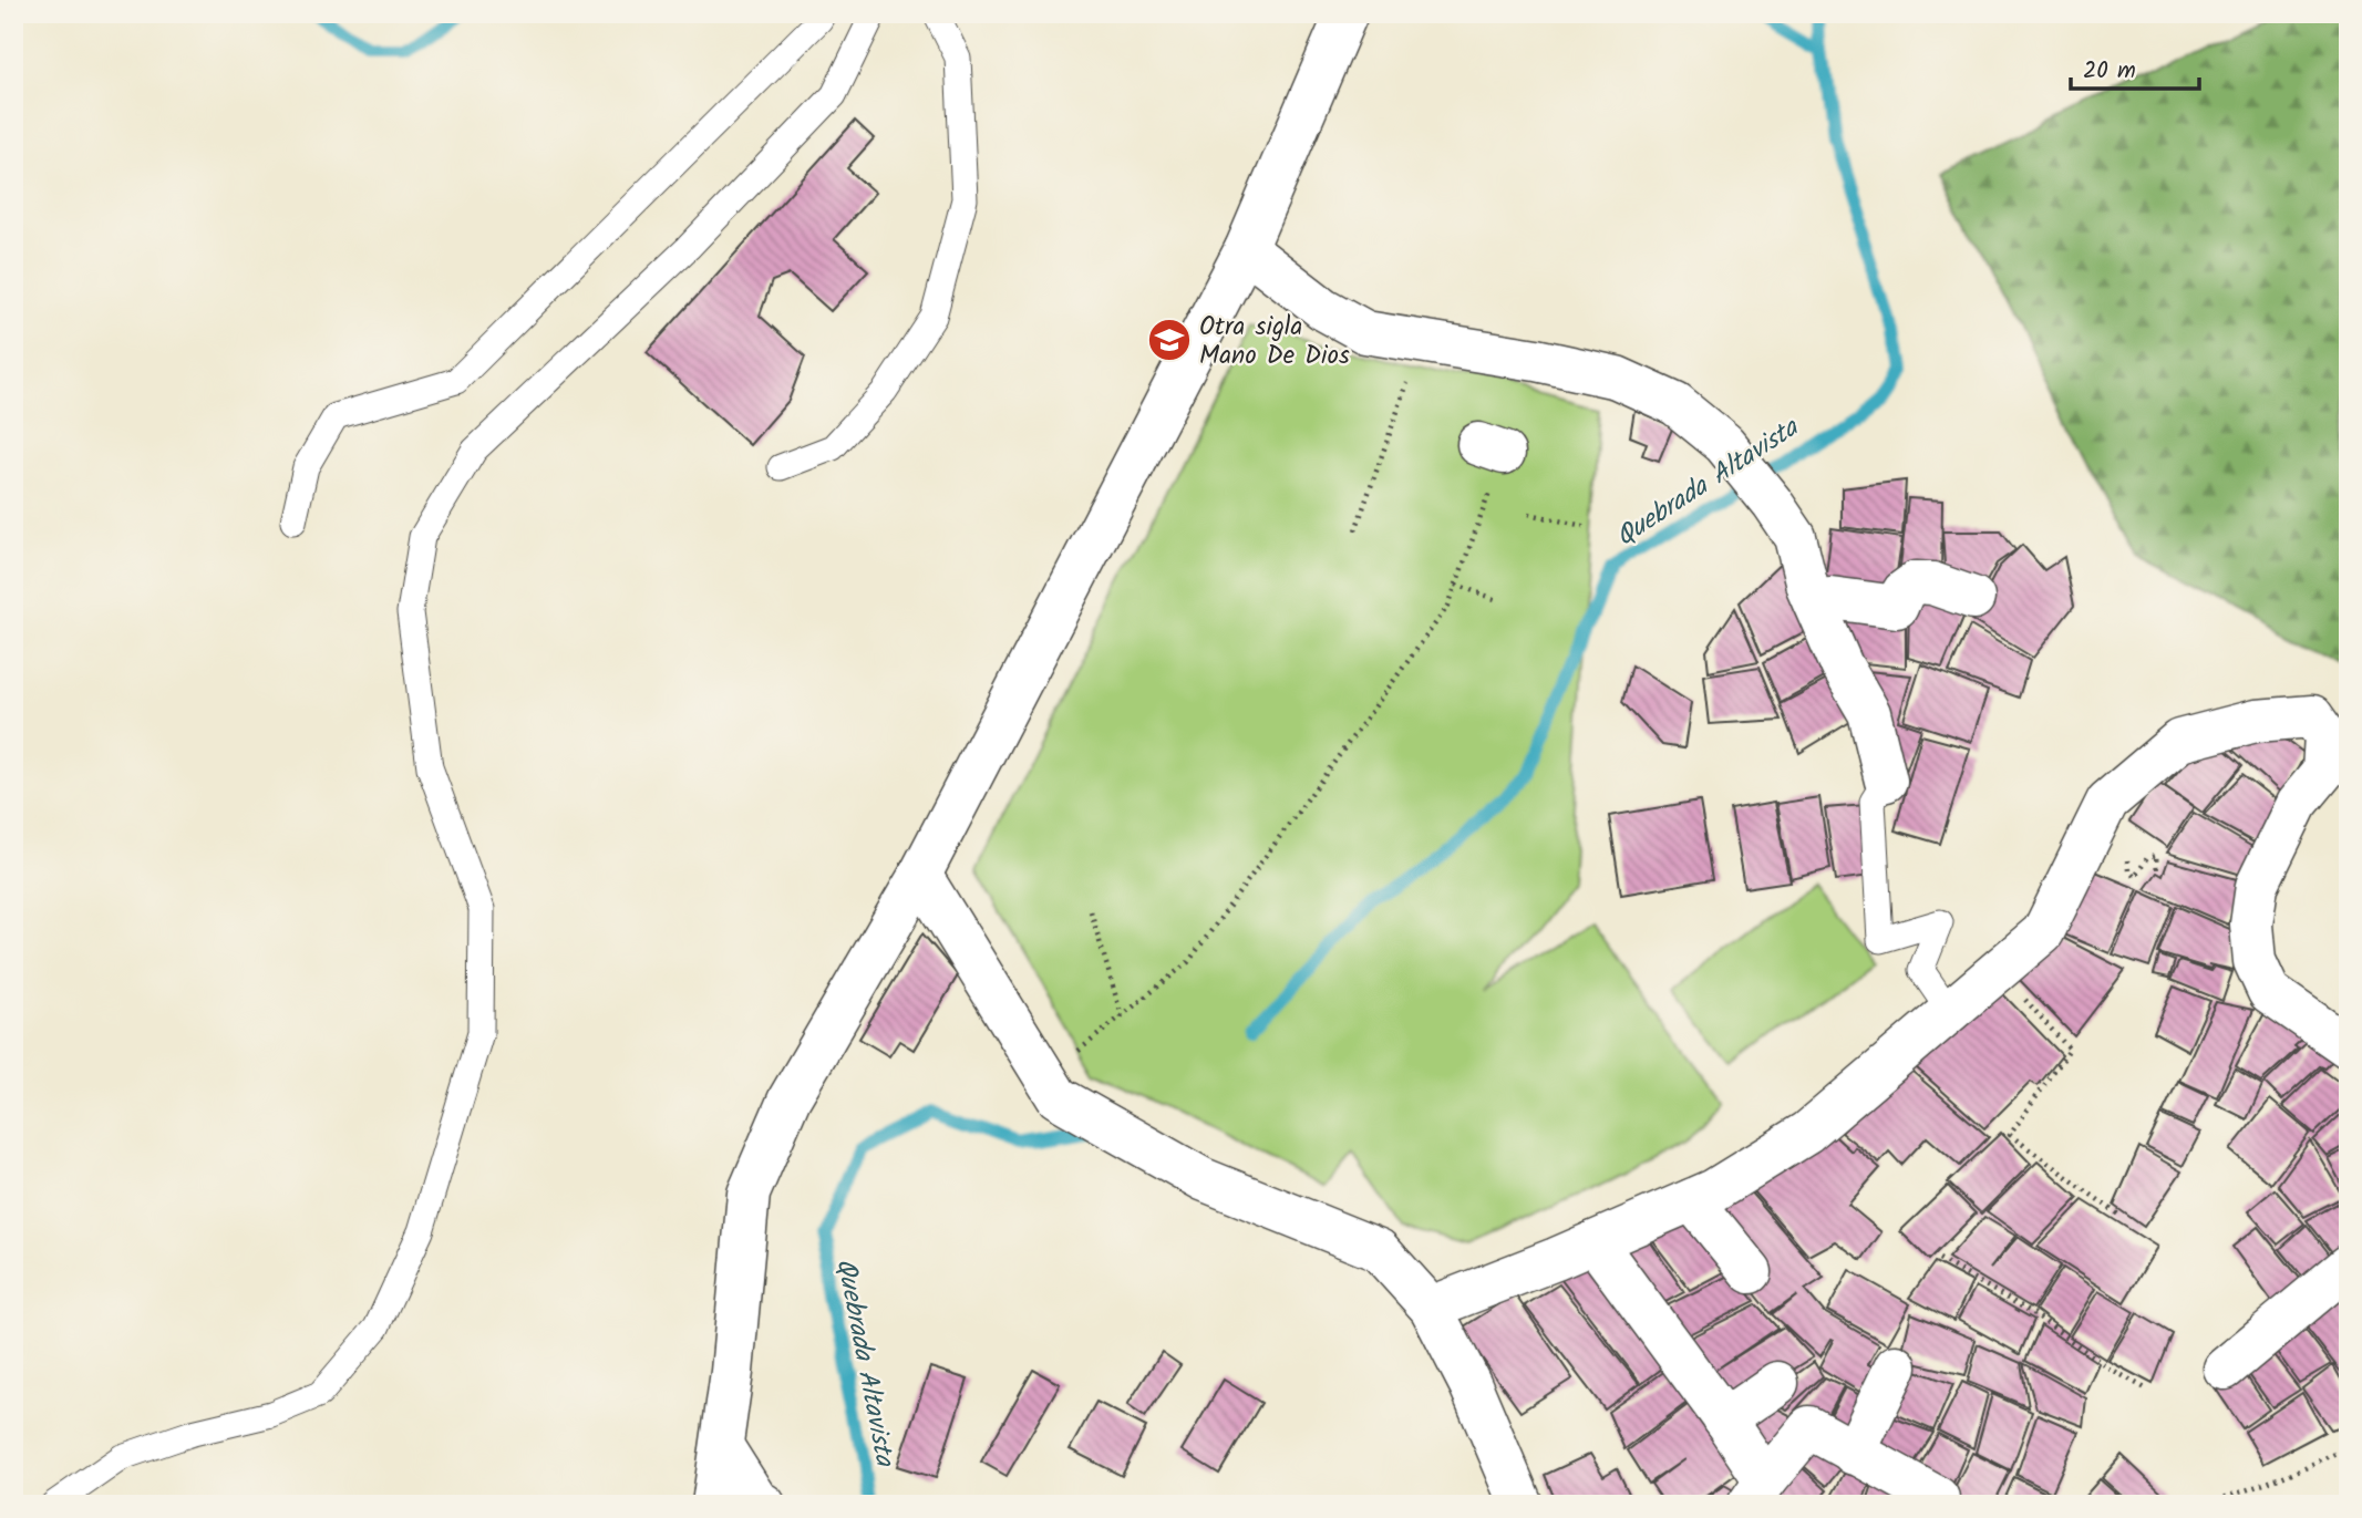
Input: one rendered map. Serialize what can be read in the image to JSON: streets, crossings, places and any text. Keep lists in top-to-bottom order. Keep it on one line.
{"water":["Quebrada Altavista"],"places":{"school or university":["Otra sigla Mano De Dios"]},"scale_bar":"20 m"}
